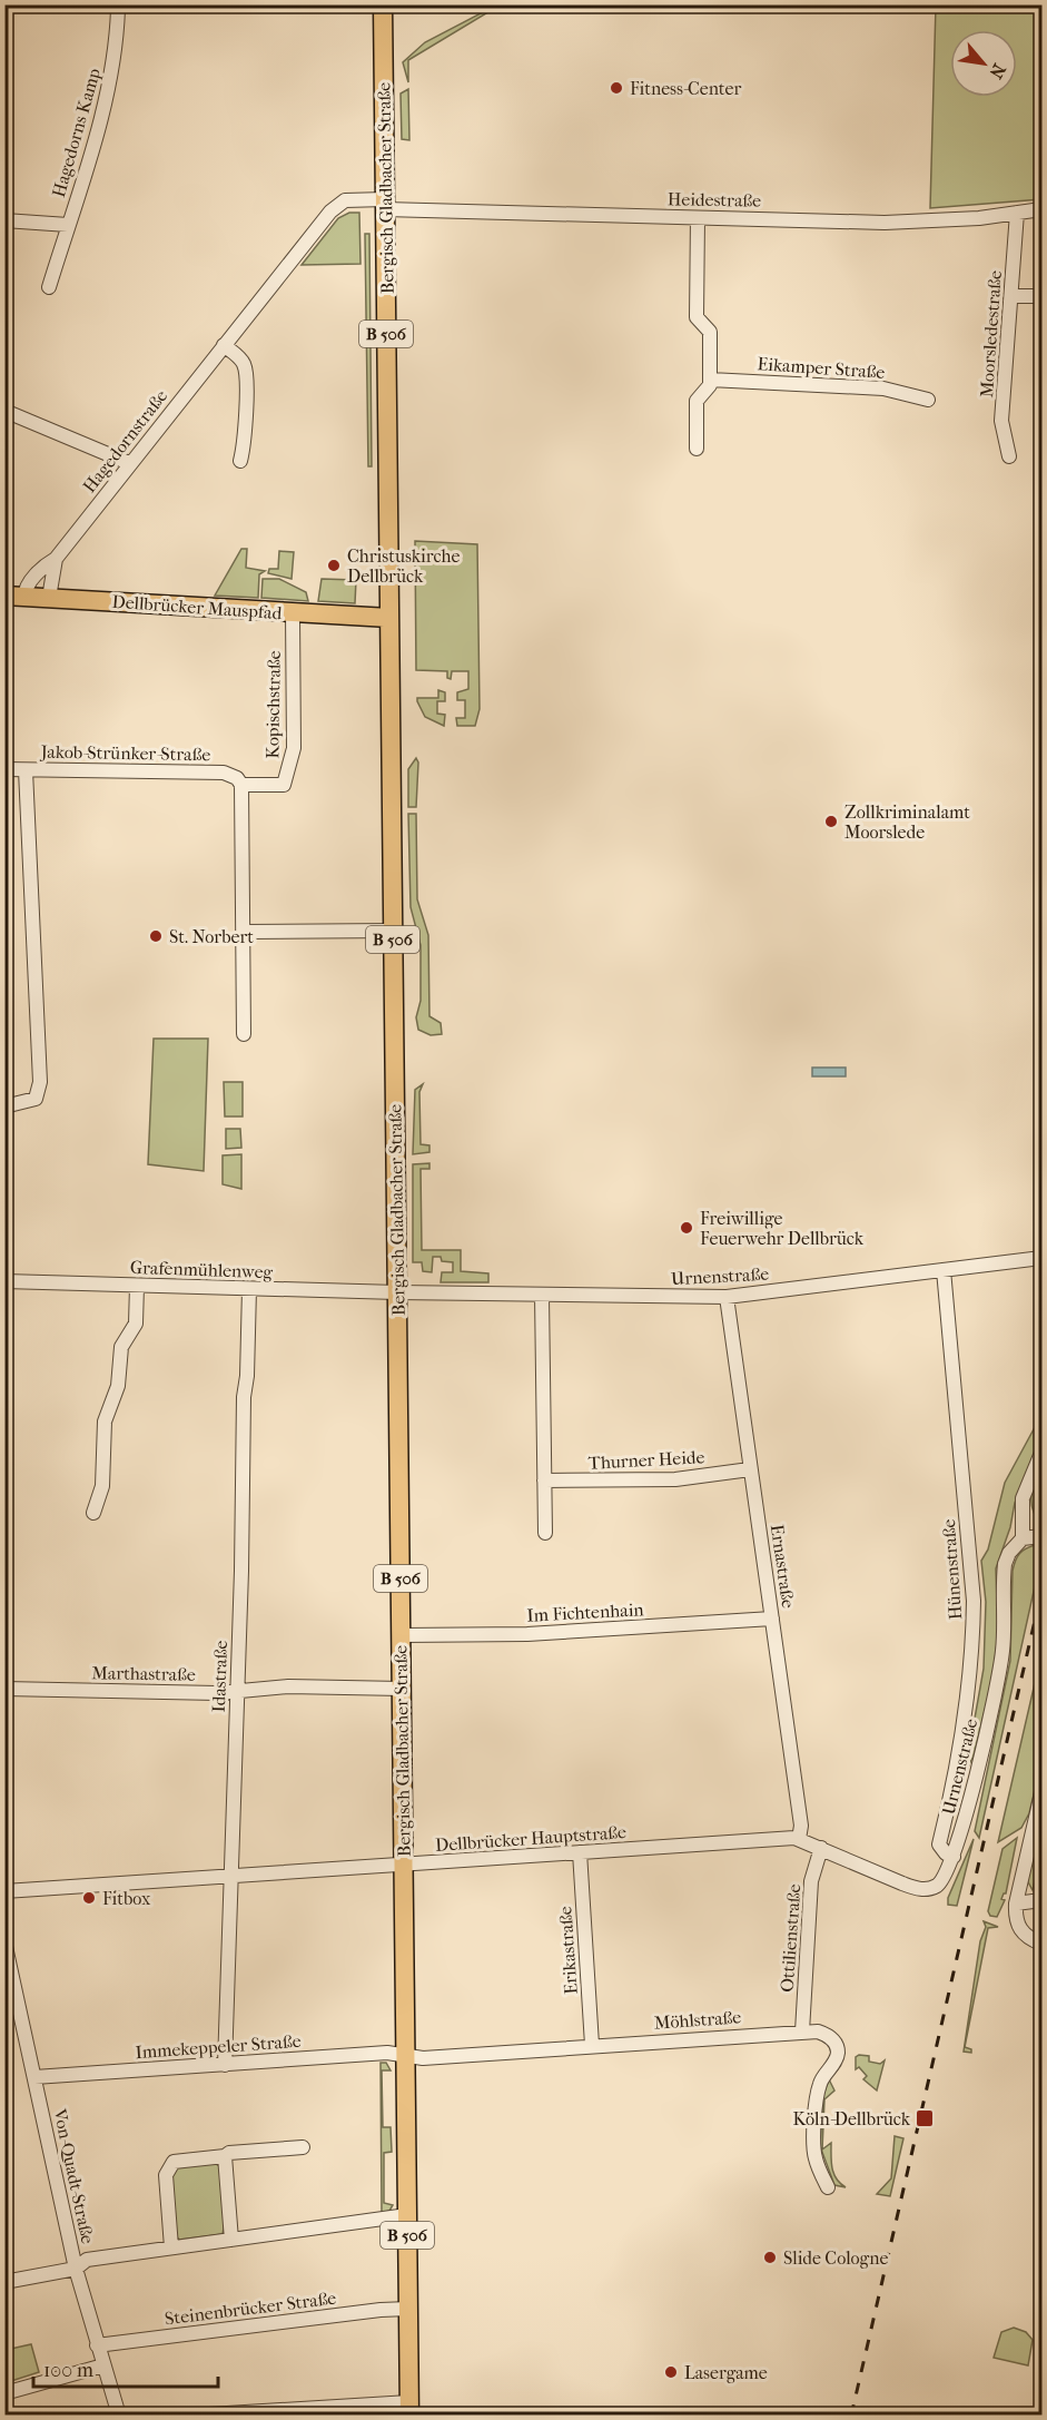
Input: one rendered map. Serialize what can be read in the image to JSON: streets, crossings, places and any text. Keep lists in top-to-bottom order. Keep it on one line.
{"streets":{"main road":["Bergisch Gladbacher Straße","B 506","Dellbrücker Mauspfad"],"street":["Hagedorns Kamp","Heidestraße","Moorsledestraße","Eikamper Straße","Hagedornstraße","Kopischstraße","Jakob-Strünker-Straße","Grafenmühlenweg","Urnenstraße","Thurner Heide","Ernastraße","Hünenstraße","Im Fichtenhain","Marthastraße","Idastraße","Dellbrücker Hauptstraße","Ottilienstraße","Erikastraße","Möhlstraße","Immekeppeler Straße","Von-Quadt-Straße","Steinenbrücker Straße"]},"crossings":[["Bergisch Gladbacher Straße","Heidestraße"],["Bergisch Gladbacher Straße","Hagedornstraße"],["Bergisch Gladbacher Straße","Dellbrücker Mauspfad"],["Bergisch Gladbacher Straße","Grafenmühlenweg"],["Bergisch Gladbacher Straße","Urnenstraße"],["Bergisch Gladbacher Straße","Im Fichtenhain"],["Bergisch Gladbacher Straße","Marthastraße"],["Bergisch Gladbacher Straße","Dellbrücker Hauptstraße"],["Bergisch Gladbacher Straße","Möhlstraße"],["Bergisch Gladbacher Straße","Immekeppeler Straße"],["Bergisch Gladbacher Straße","Steinenbrücker Straße"],["Heidestraße","Moorsledestraße"],["Heidestraße","Hagedornstraße"],["Hagedornstraße","Dellbrücker Mauspfad"],["Dellbrücker Mauspfad","Kopischstraße"],["Kopischstraße","Jakob-Strünker-Straße"],["Grafenmühlenweg","Urnenstraße"],["Grafenmühlenweg","Idastraße"],["Urnenstraße","Ernastraße"],["Urnenstraße","Hünenstraße"],["Urnenstraße","Dellbrücker Hauptstraße"],["Thurner Heide","Ernastraße"],["Ernastraße","Im Fichtenhain"],["Ernastraße","Dellbrücker Hauptstraße"],["Marthastraße","Idastraße"],["Idastraße","Dellbrücker Hauptstraße"],["Idastraße","Immekeppeler Straße"],["Dellbrücker Hauptstraße","Ottilienstraße"],["Dellbrücker Hauptstraße","Erikastraße"],["Ottilienstraße","Möhlstraße"],["Erikastraße","Möhlstraße"],["Möhlstraße","Immekeppeler Straße"],["Immekeppeler Straße","Von-Quadt-Straße"],["Von-Quadt-Straße","Steinenbrücker Straße"]],"places":{"other":["Fitness-Center","Christuskirche Dellbrück","Zollkriminalamt Moorslede","St. Norbert","Freiwillige Feuerwehr Dellbrück","Fitbox","Slide Cologne","Lasergame"],"transit":["Köln-Dellbrück"]},"scale_bar":"100 m","north":"bottom right"}
